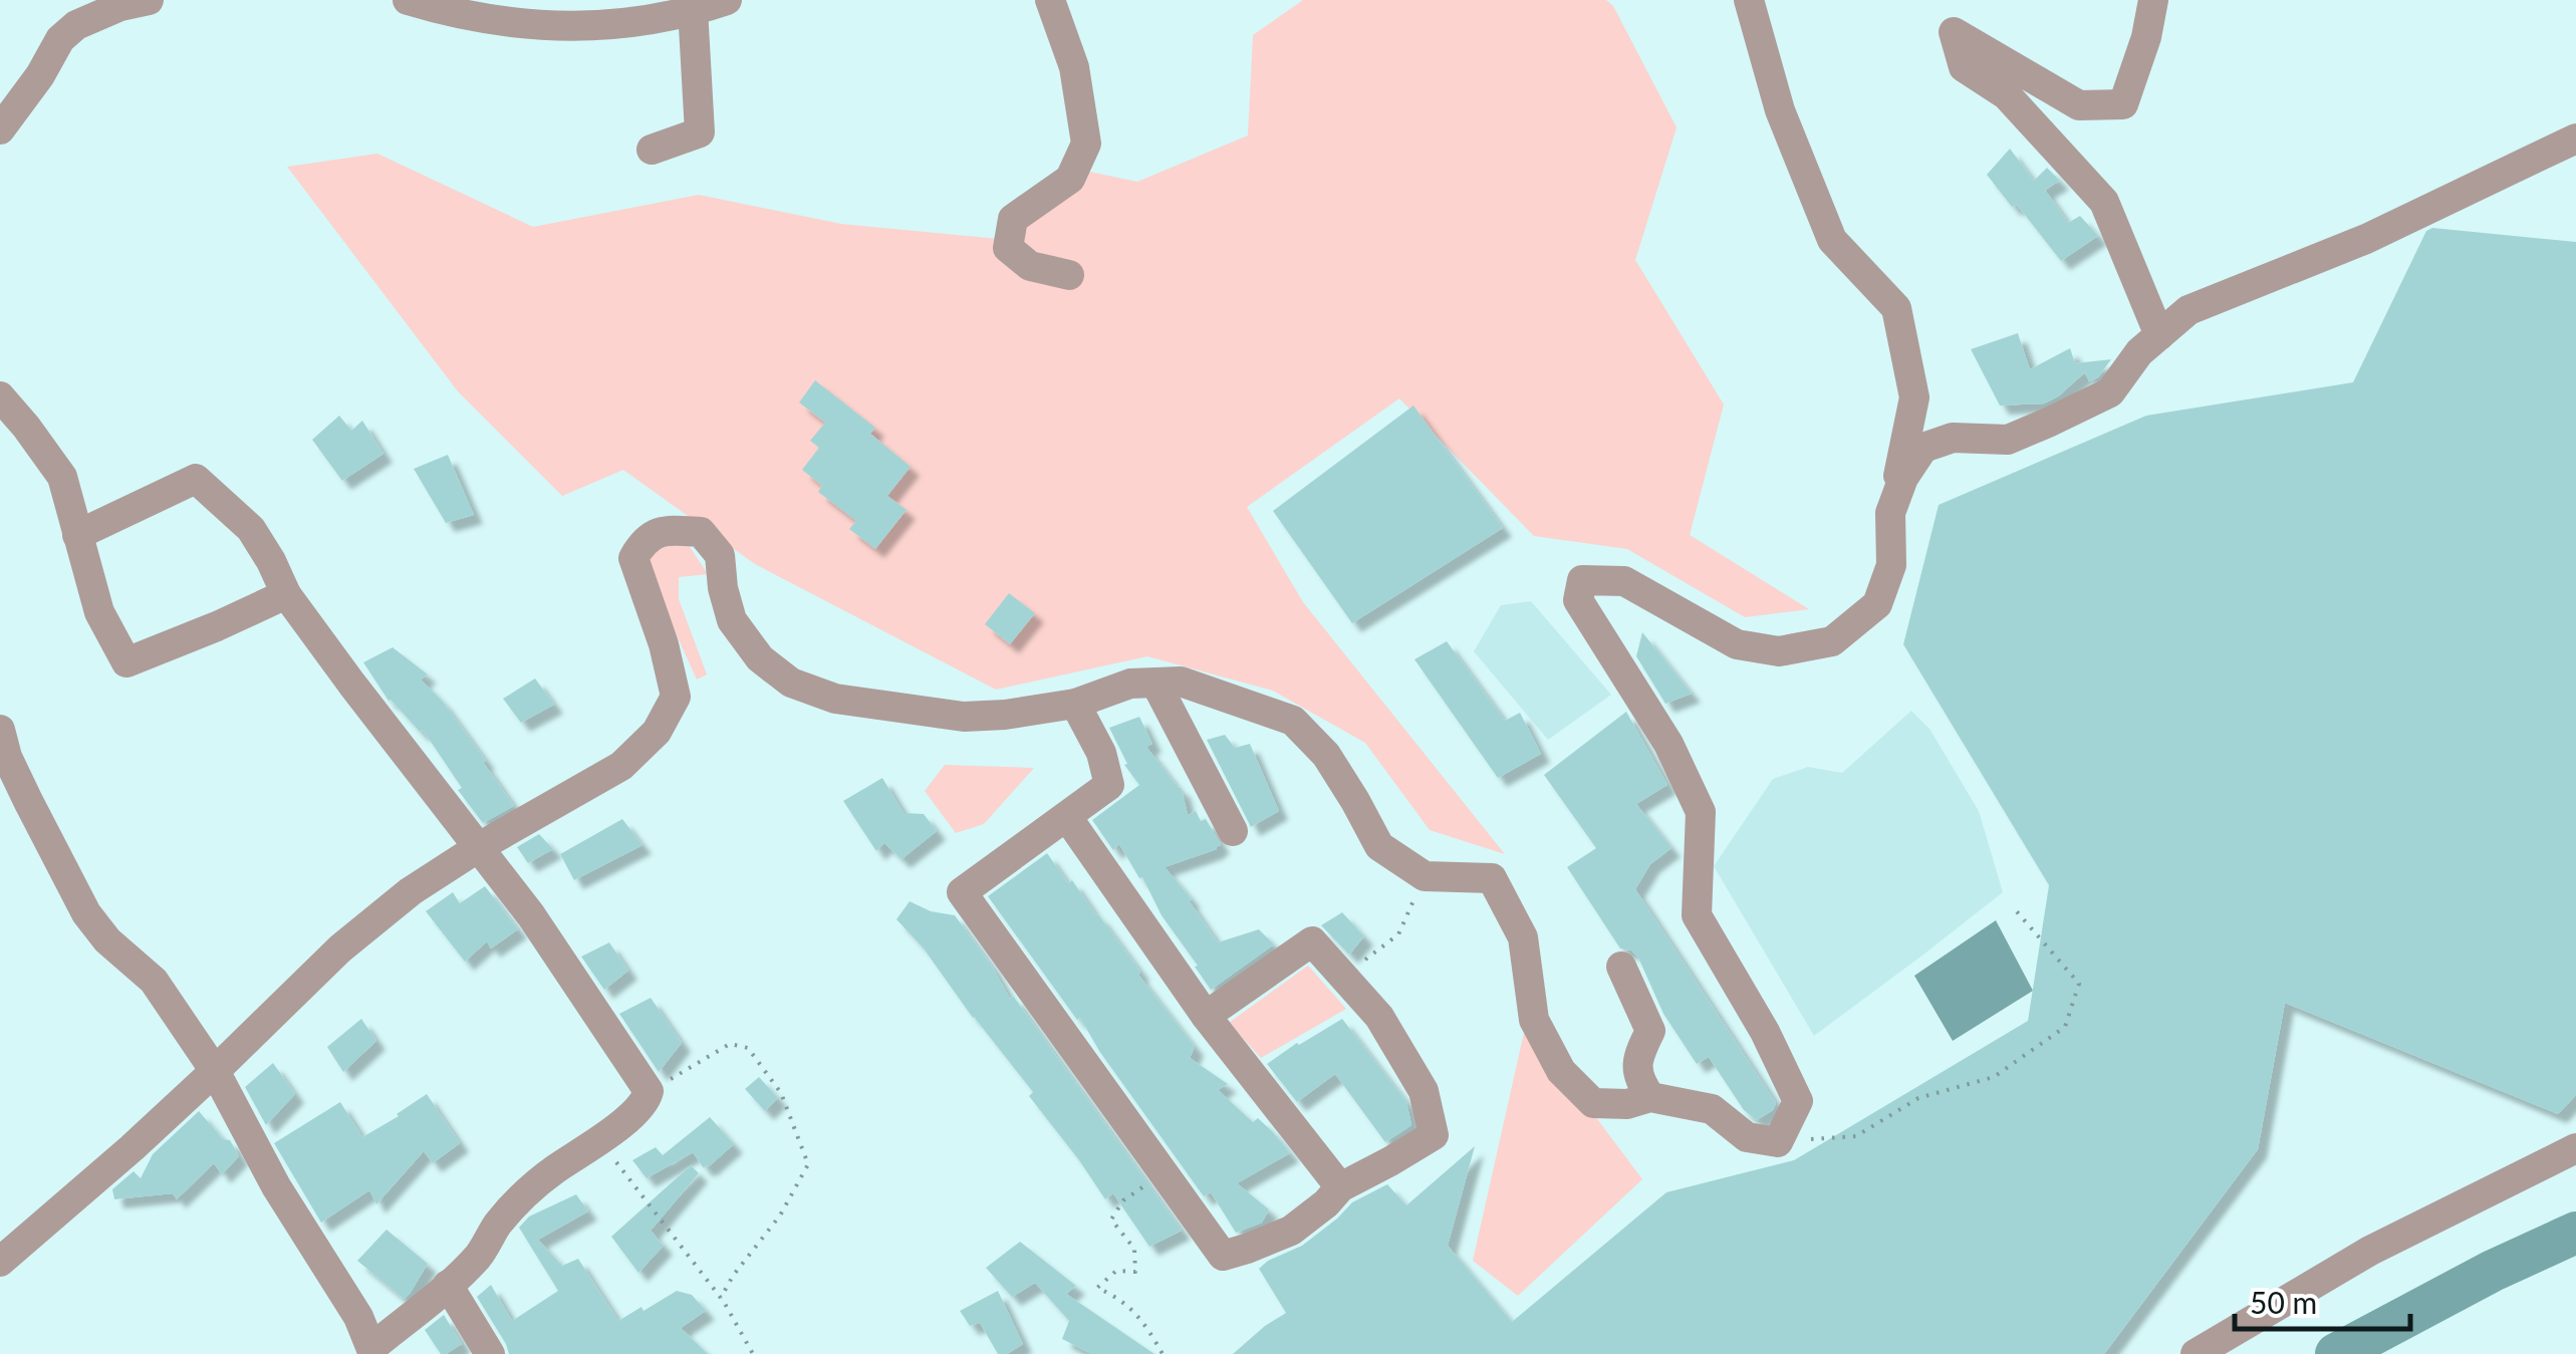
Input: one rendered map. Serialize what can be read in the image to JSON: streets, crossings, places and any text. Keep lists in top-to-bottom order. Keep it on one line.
{"scale_bar":"50 m"}
